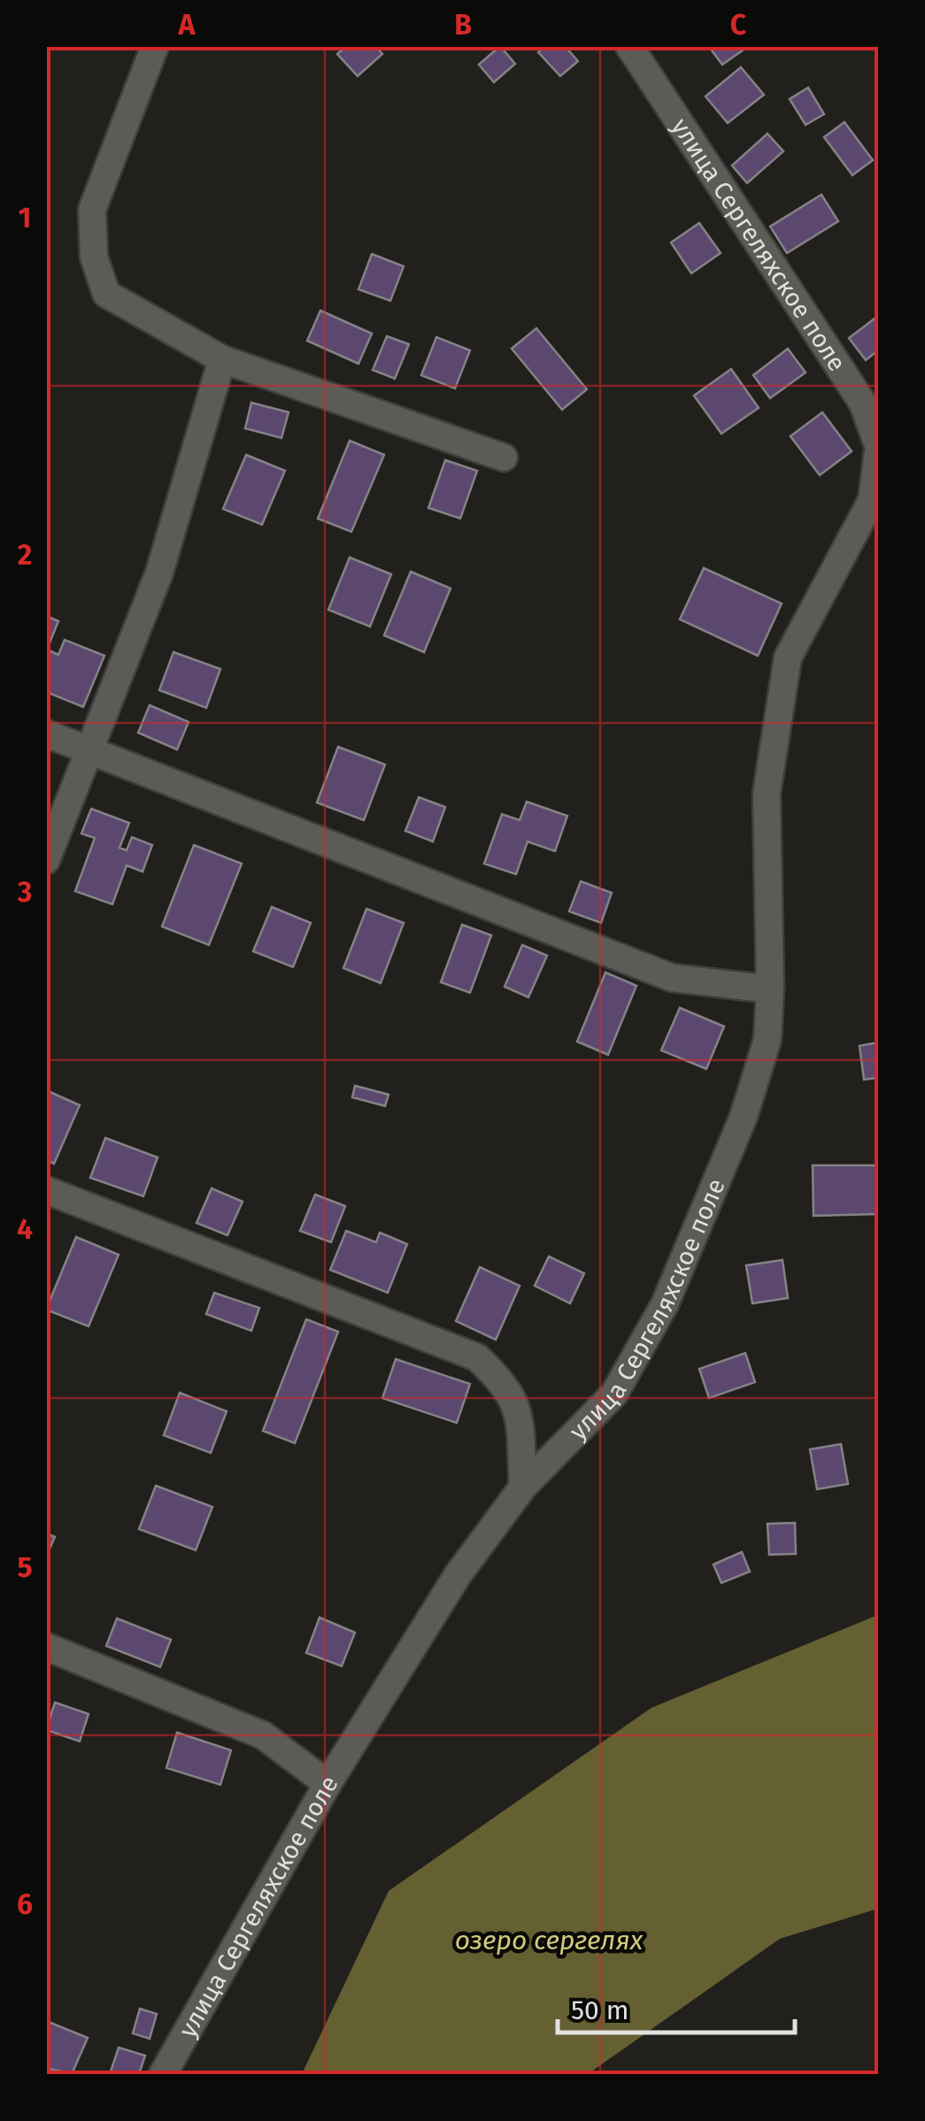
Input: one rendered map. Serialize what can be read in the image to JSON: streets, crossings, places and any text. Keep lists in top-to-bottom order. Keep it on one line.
{"streets":{"street":["улица Сергеляхское поле"]},"water":["озеро сергелях"],"scale_bar":"50 m","grid":{"columns":["A","B","C"],"rows":["1","2","3","4","5","6"]}}
